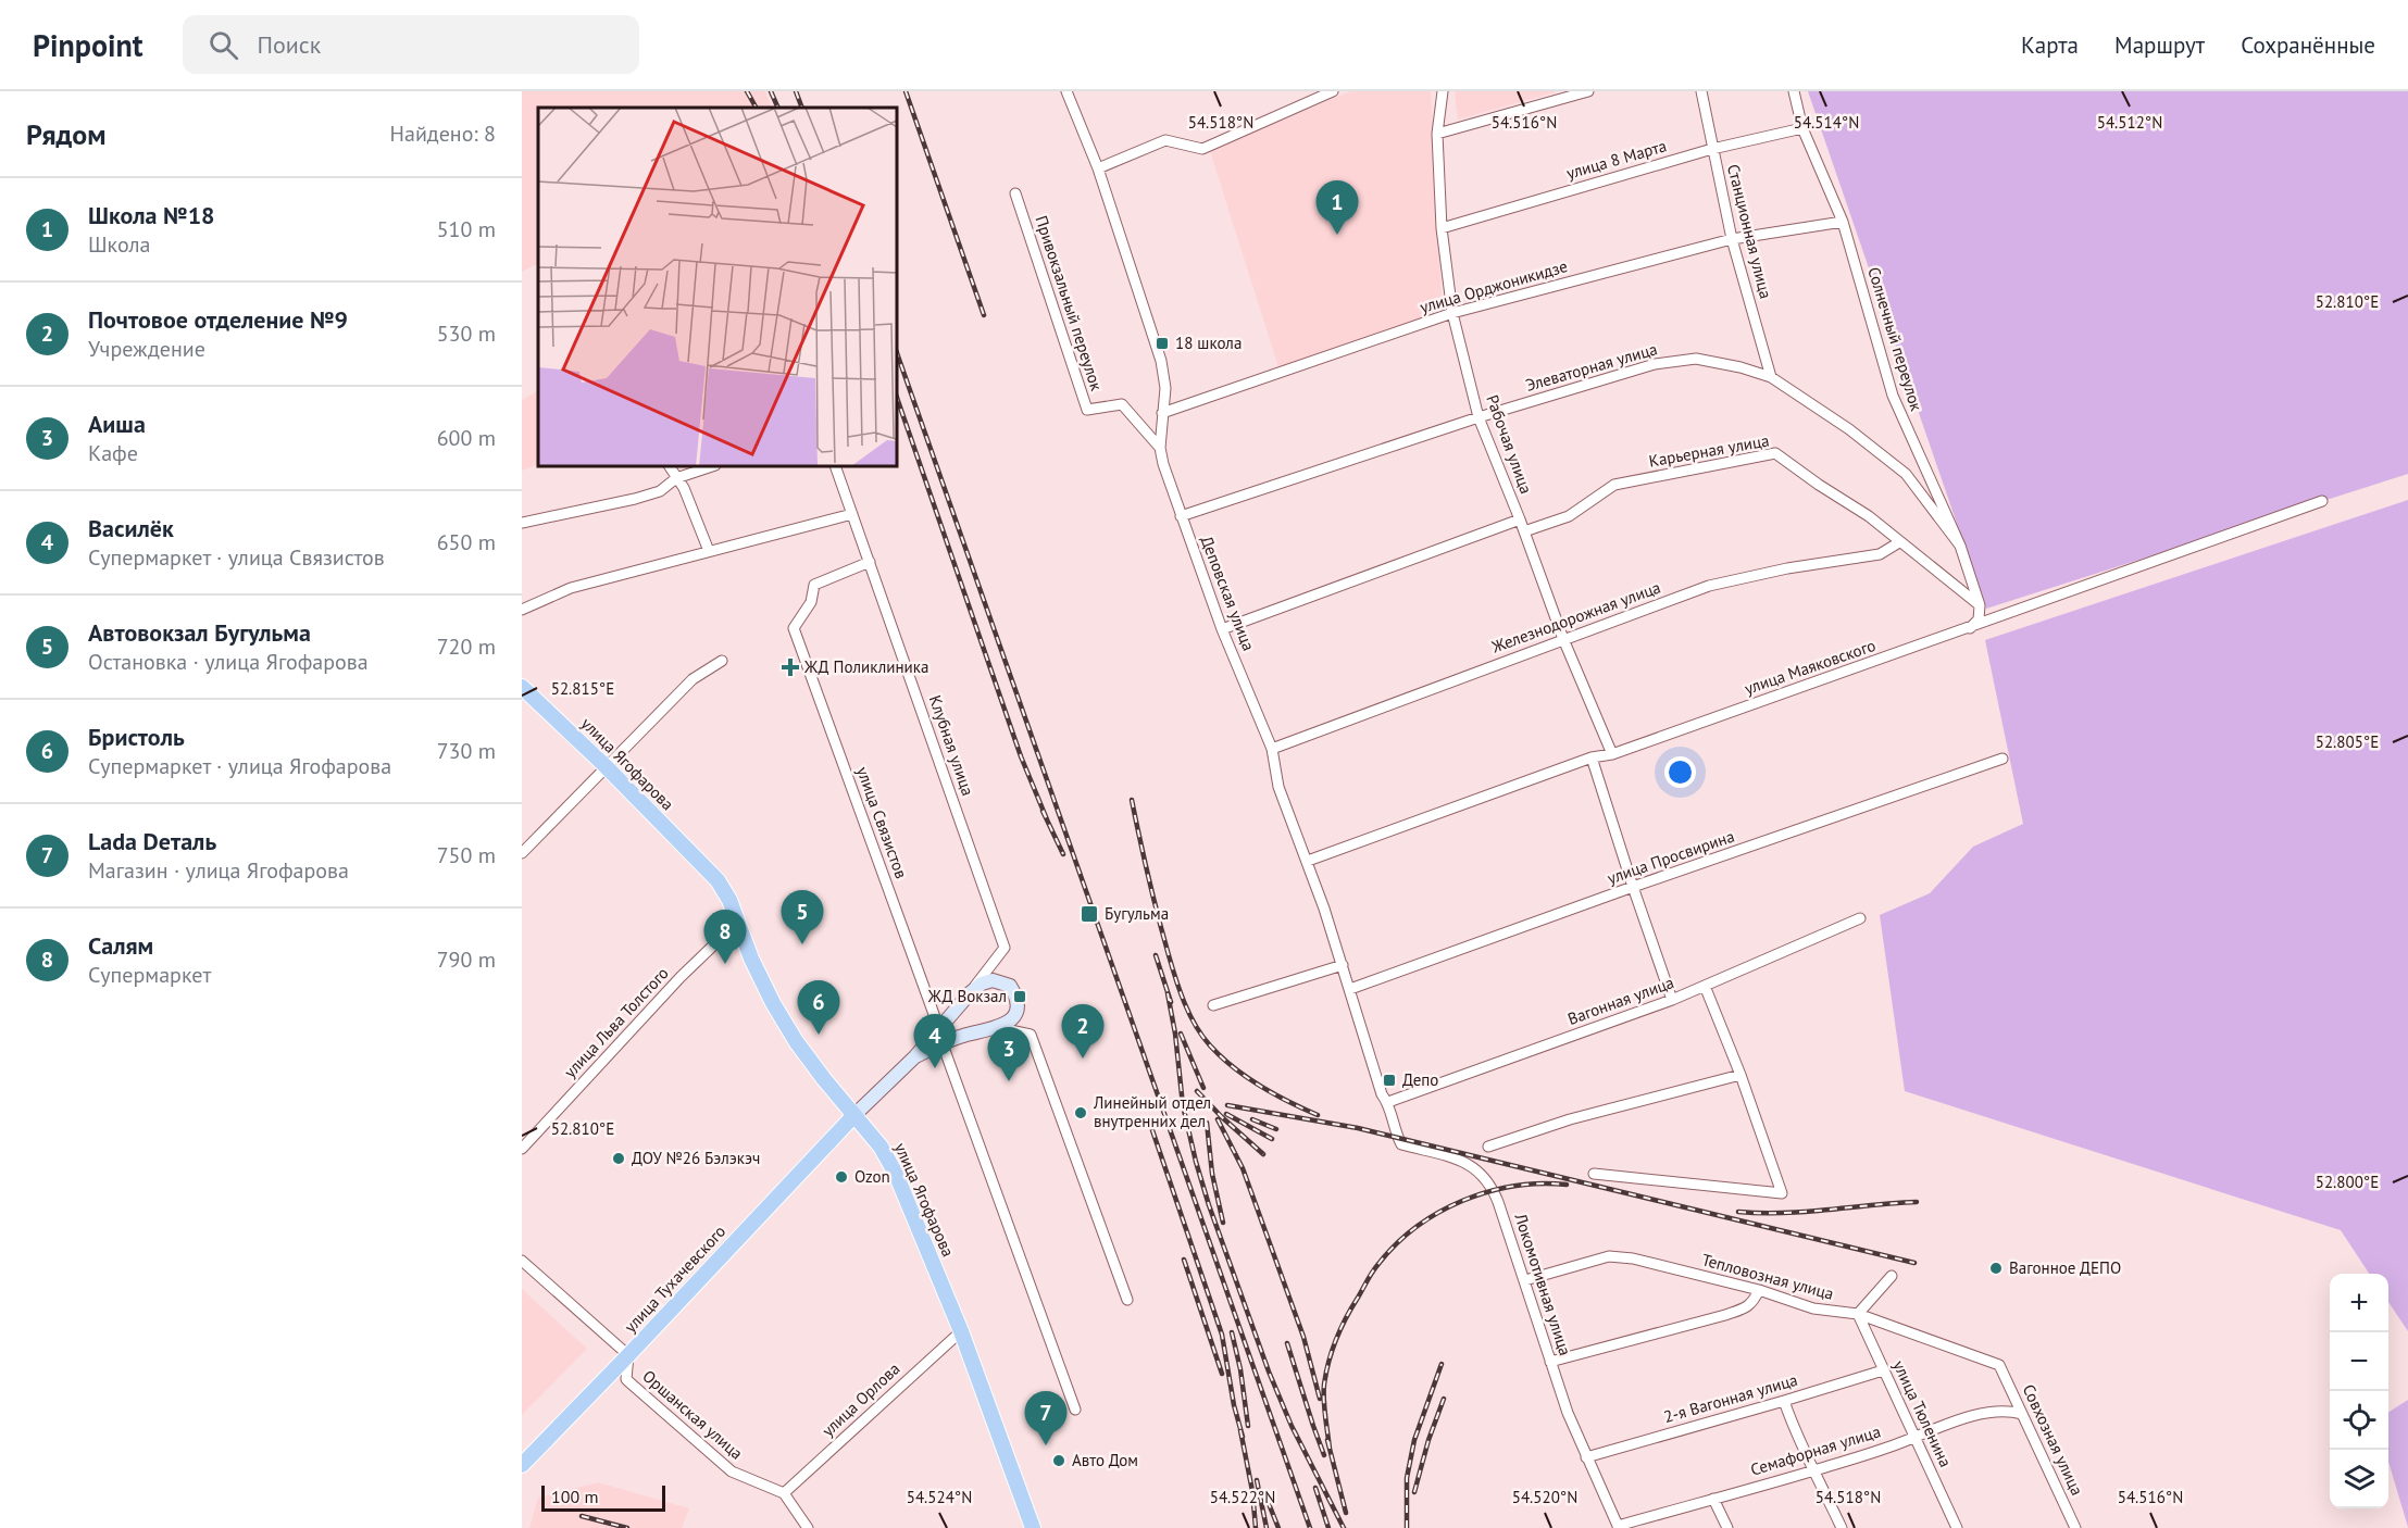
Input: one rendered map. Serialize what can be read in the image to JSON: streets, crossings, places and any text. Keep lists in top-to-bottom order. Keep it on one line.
{"streets":{"main road":["улица Ягофарова","улица Тухачевского"],"street":["улица 8 Марта","Станционная улица","улица Орджоникидзе","Привокзальный переулок","Солнечный переулок","Элеваторная улица","Рабочая улица","Карьерная улица","Деповская улица","Железнодорожная улица","улица Маяковского","Клубная улица","улица Связистов","улица Просвирина","Вагонная улица","улица Льва Толстого","Тепловозная улица","Локомотивная улица","2-я Вагонная улица","улица Орлова","улица Тюленина","Оршанская улица","Совхозная улица","Семафорная улица"]},"crossings":[["улица 8 Марта","Станционная улица"],["улица 8 Марта","Солнечный переулок"],["улица 8 Марта","Рабочая улица"],["Станционная улица","улица Орджоникидзе"],["Станционная улица","Элеваторная улица"],["улица Орджоникидзе","Солнечный переулок"],["улица Орджоникидзе","Рабочая улица"],["улица Орджоникидзе","Деповская улица"],["Привокзальный переулок","Деповская улица"],["Солнечный переулок","Элеваторная улица"],["Солнечный переулок","Карьерная улица"],["Элеваторная улица","Рабочая улица"],["Элеваторная улица","Деповская улица"],["Рабочая улица","Карьерная улица"],["Рабочая улица","Железнодорожная улица"],["Рабочая улица","улица Маяковского"],["Карьерная улица","Железнодорожная улица"],["Деповская улица","Железнодорожная улица"],["Деповская улица","улица Маяковского"],["Деповская улица","улица Просвирина"],["Деповская улица","Вагонная улица"],["Деповская улица","Локомотивная улица"],["Клубная улица","улица Связистов"],["улица Ягофарова","улица Льва Толстого"],["улица Ягофарова","улица Тухачевского"],["улица Ягофарова","улица Орлова"],["Вагонная улица","Локомотивная улица"],["Тепловозная улица","Локомотивная улица"],["Тепловозная улица","улица Тюленина"],["Тепловозная улица","Совхозная улица"],["улица Тухачевского","Оршанская улица"],["Локомотивная улица","2-я Вагонная улица"],["Локомотивная улица","Семафорная улица"],["2-я Вагонная улица","улица Тюленина"],["улица Орлова","Оршанская улица"],["улица Тюленина","Семафорная улица"],["Совхозная улица","Семафорная улица"]],"places":{"transit":["18 школа","Бугульма","ЖД Вокзал","Депо"],"health":["ЖД Поликлиника"],"other":["Линейный отдел внутренних дел","ДОУ №26 Бэлэкэч","Ozon","Вагонное ДЕПО","Авто Дом"]},"scale_bar":"100 m","page":{"header":"Pinpoint","search":"Поиск","nav":["Карта","Маршрут","Сохранённые"],"heading":["Рядом","Найдено: 8"],"list":[{"mark":"1","name":"Школа №18","note":"Школа","value":"510 m"},{"mark":"2","name":"Почтовое отделение №9","note":"Учреждение","value":"530 m"},{"mark":"3","name":"Аиша","note":"Кафе","value":"600 m"},{"mark":"4","name":"Василёк","note":"Супермаркет · улица Связистов","value":"650 m"},{"mark":"5","name":"Автовокзал Бугульма","note":"Остановка · улица Ягофарова","value":"720 m"},{"mark":"6","name":"Бристоль","note":"Супермаркет · улица Ягофарова","value":"730 m"},{"mark":"7","name":"Lada Dеталь","note":"Магазин · улица Ягофарова","value":"750 m"},{"mark":"8","name":"Салям","note":"Супермаркет","value":"790 m"}],"pins":["1","5","8","6","2","4","3","7"],"map_buttons":["+","−"],"scale":"100 m"},"coordinates":["54.518°N","54.516°N","54.514°N","54.512°N","52.810°E","52.815°E","52.805°E","52.800°E","54.524°N","54.522°N","54.520°N"]}
